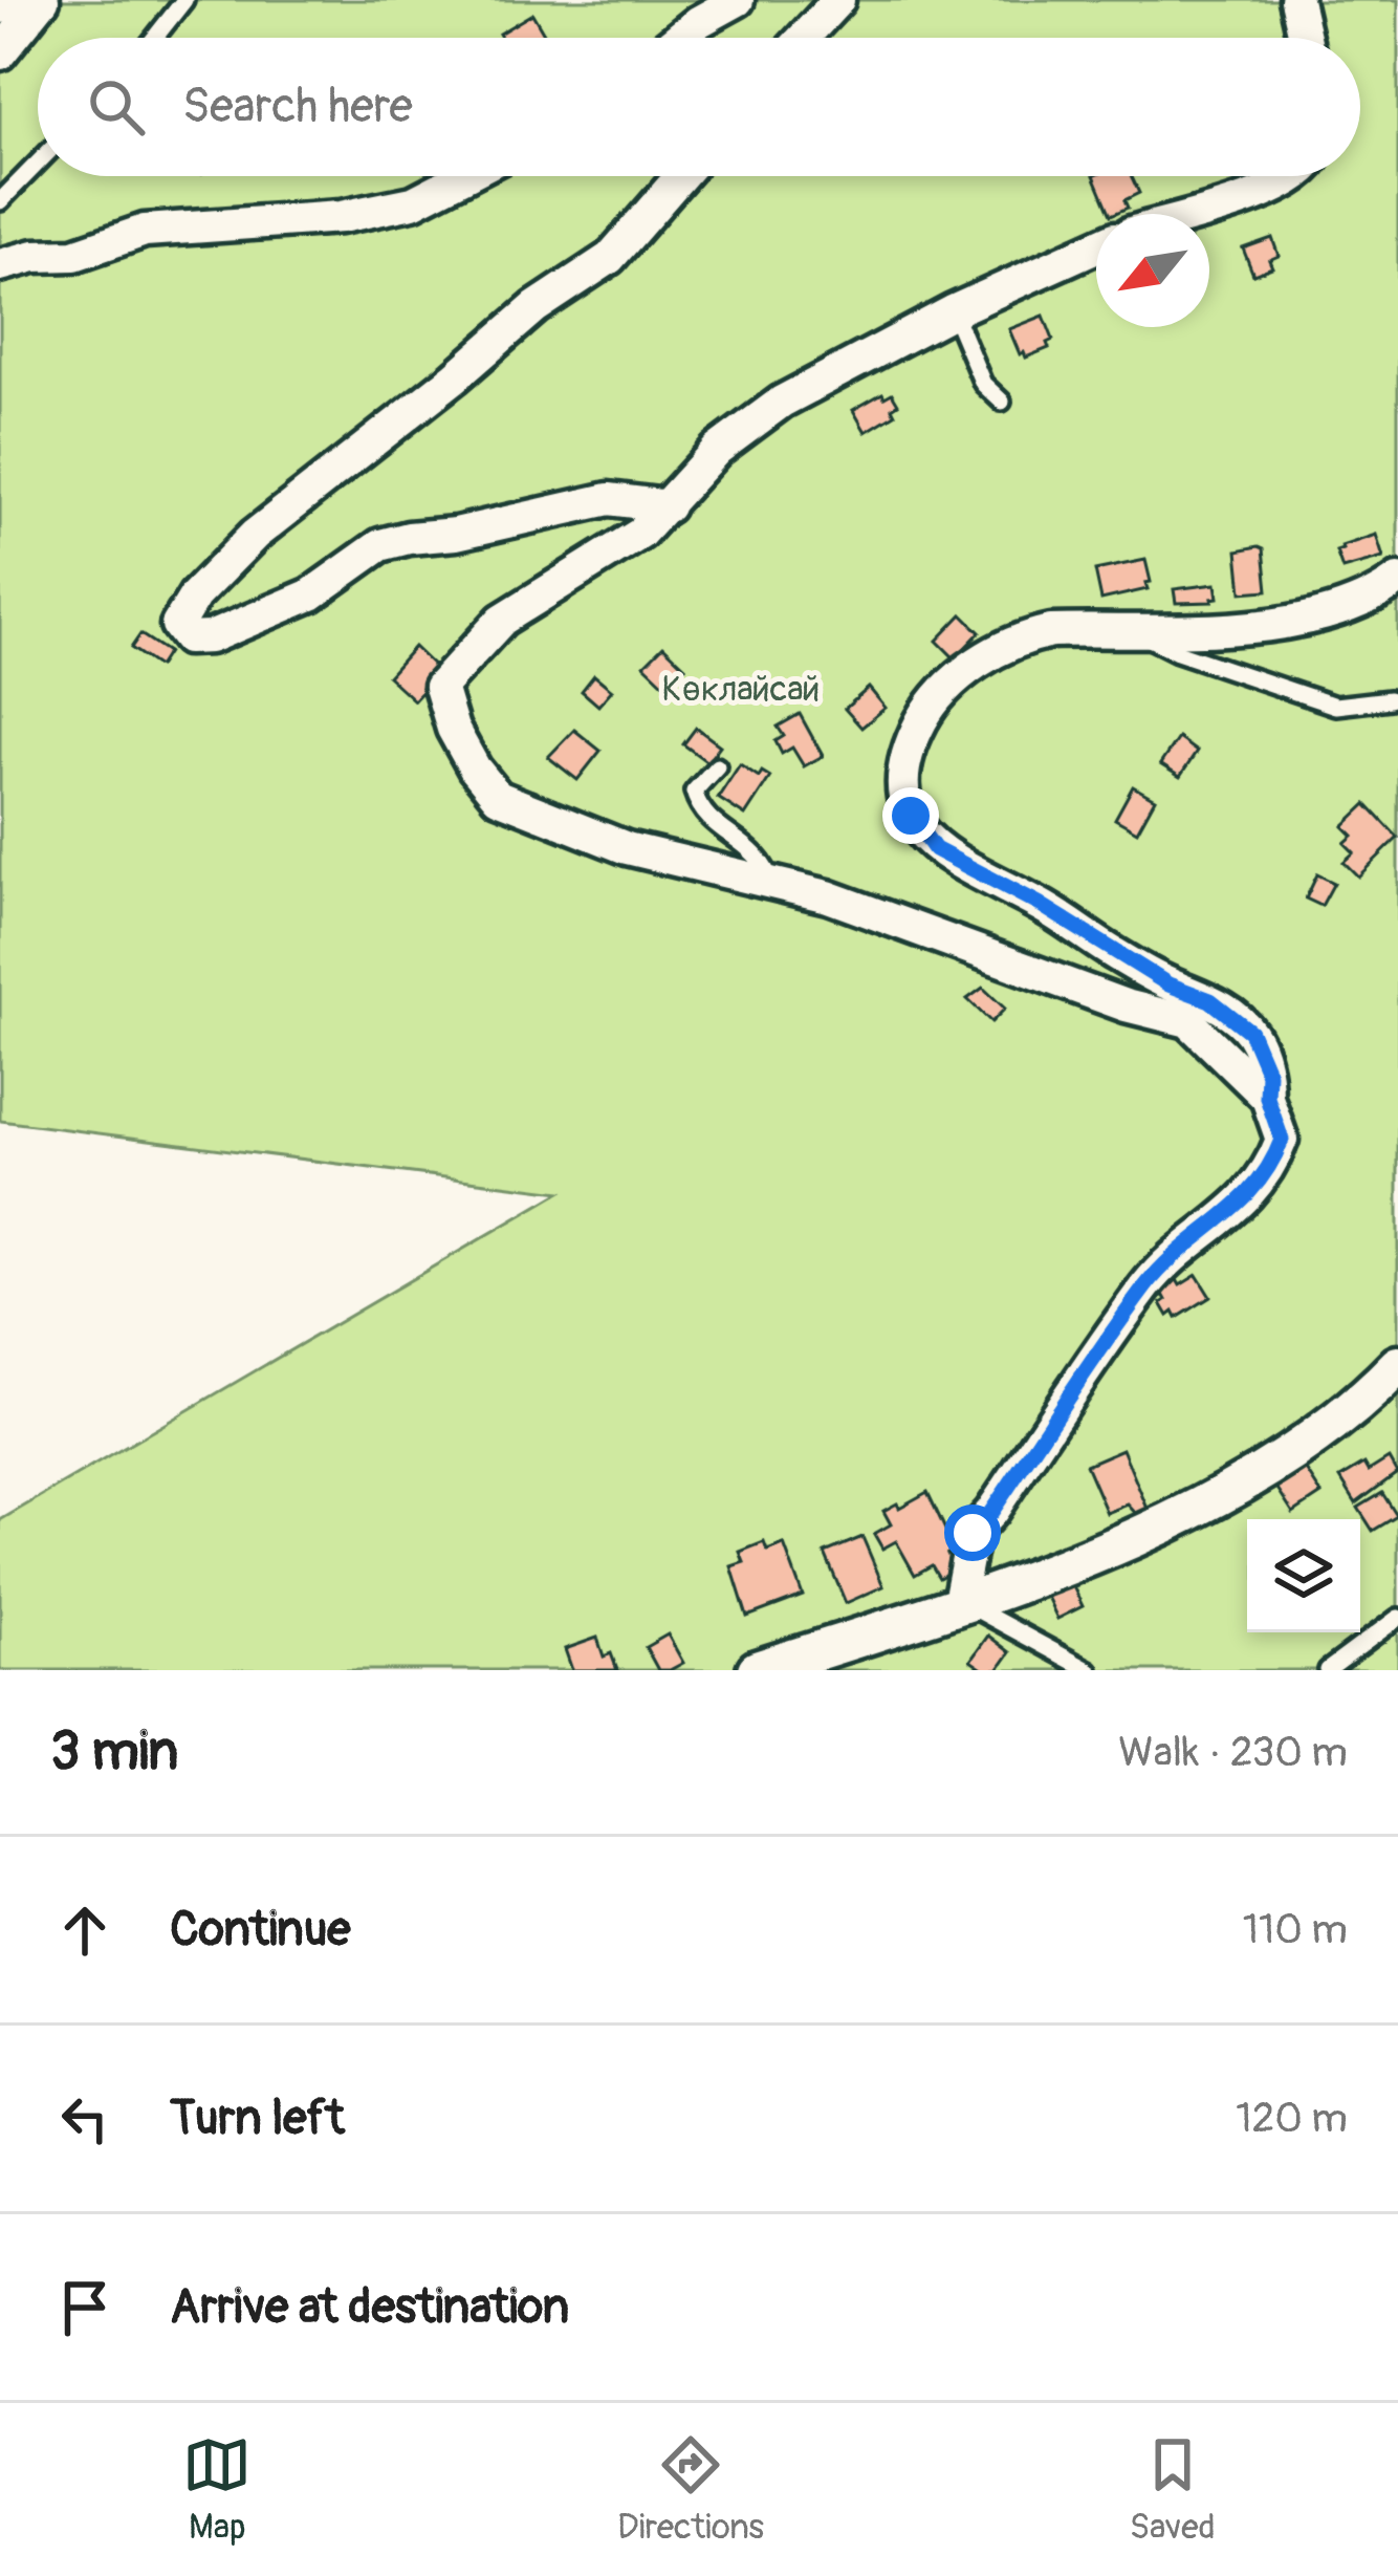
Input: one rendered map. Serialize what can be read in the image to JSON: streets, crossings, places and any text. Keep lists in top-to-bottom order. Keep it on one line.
{"parks":["Көклайсай"],"north":"bottom left","page":{"search":"Search here","heading":["3 min","Walk · 230 m"],"list":[["Continue","110 m"],["Turn left","120 m"],"Arrive at destination"],"nav":["Map","Directions","Saved"]}}
